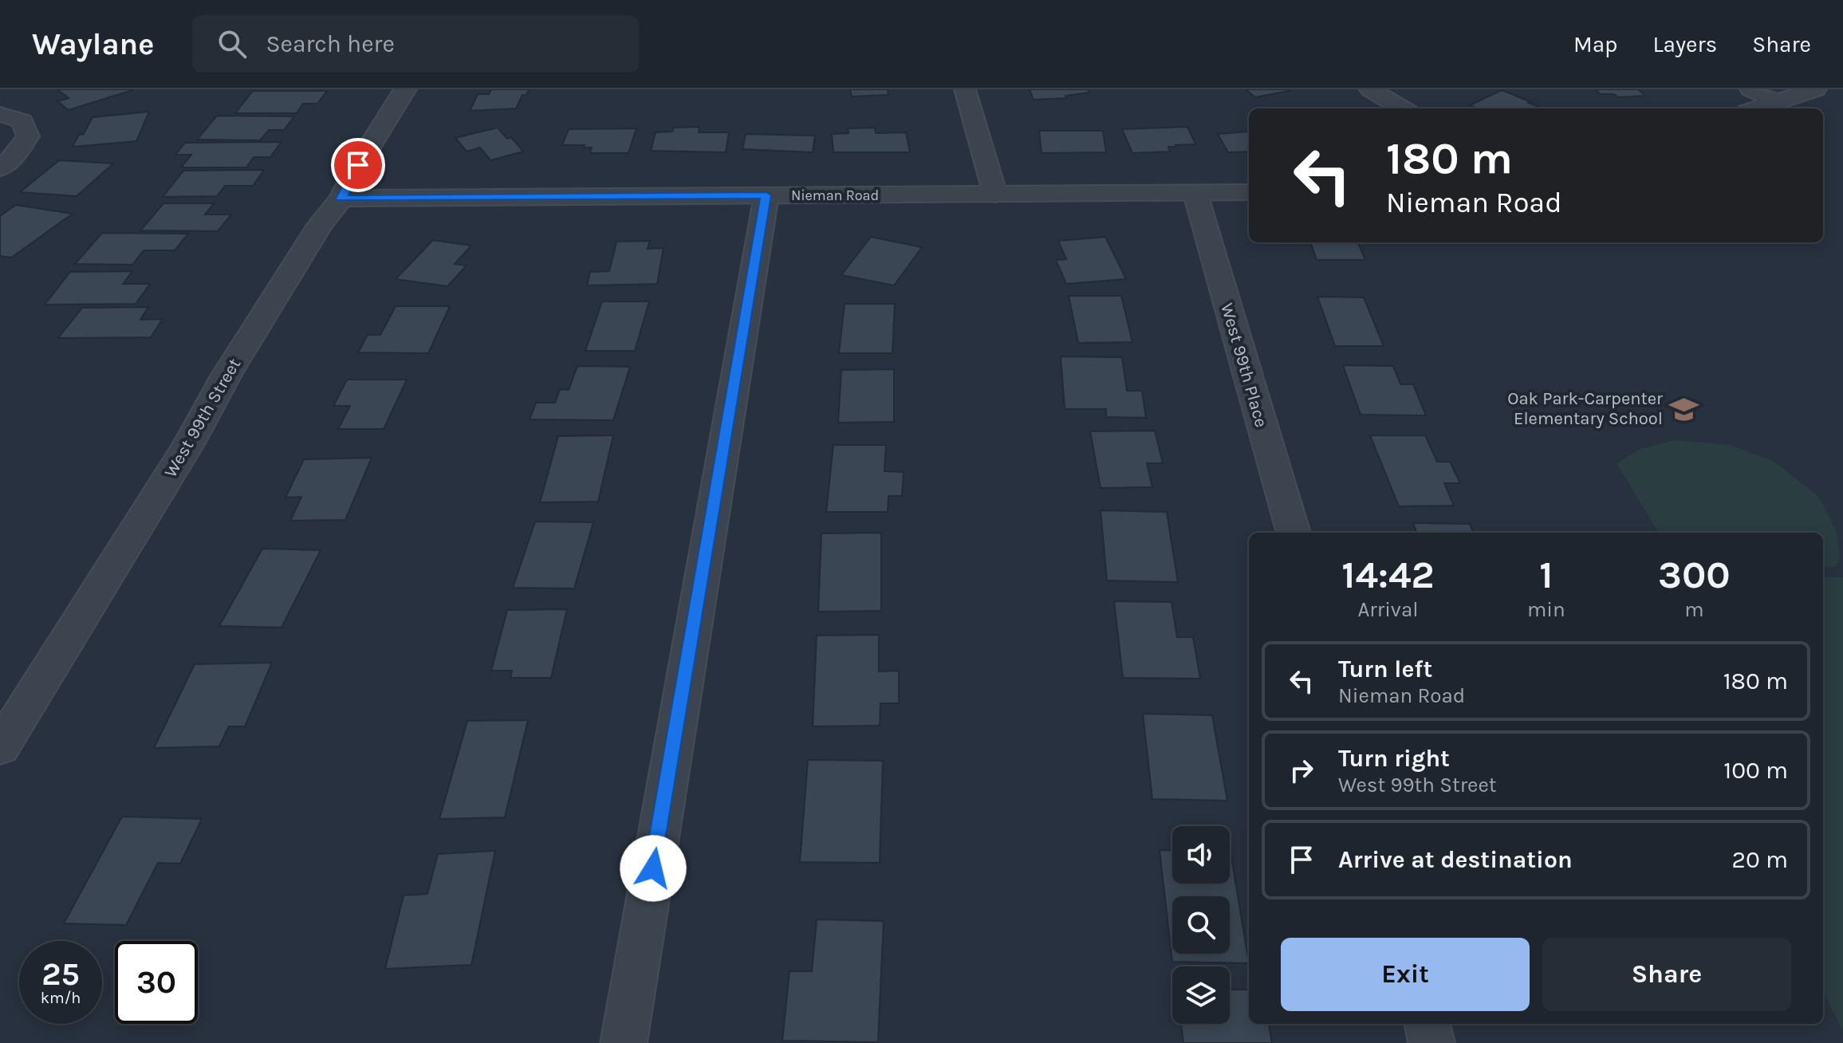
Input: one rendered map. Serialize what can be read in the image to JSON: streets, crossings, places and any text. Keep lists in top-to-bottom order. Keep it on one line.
{"streets":{"street":["Nieman Road","West 99th Place","West 99th Street"]},"crossings":[["Nieman Road","West 99th Place"],["Nieman Road","West 99th Street"]],"places":{"school or university":["Oak Park-Carpenter Elementary School"]},"page":{"header":"Waylane","search":"Search here","nav":["Map","Layers","Share"],"turn":["180 m","Nieman Road"],"eta":["14:42","Arrival","1","min","300","m"],"list":[{"name":"Turn left","note":"Nieman Road","value":"180 m"},{"name":"Turn right","note":"West 99th Street","value":"100 m"},{"name":"Arrive at destination","value":"20 m"}],"buttons":["Exit","Share"],"speed":"25 km/h","limit":"30"}}
